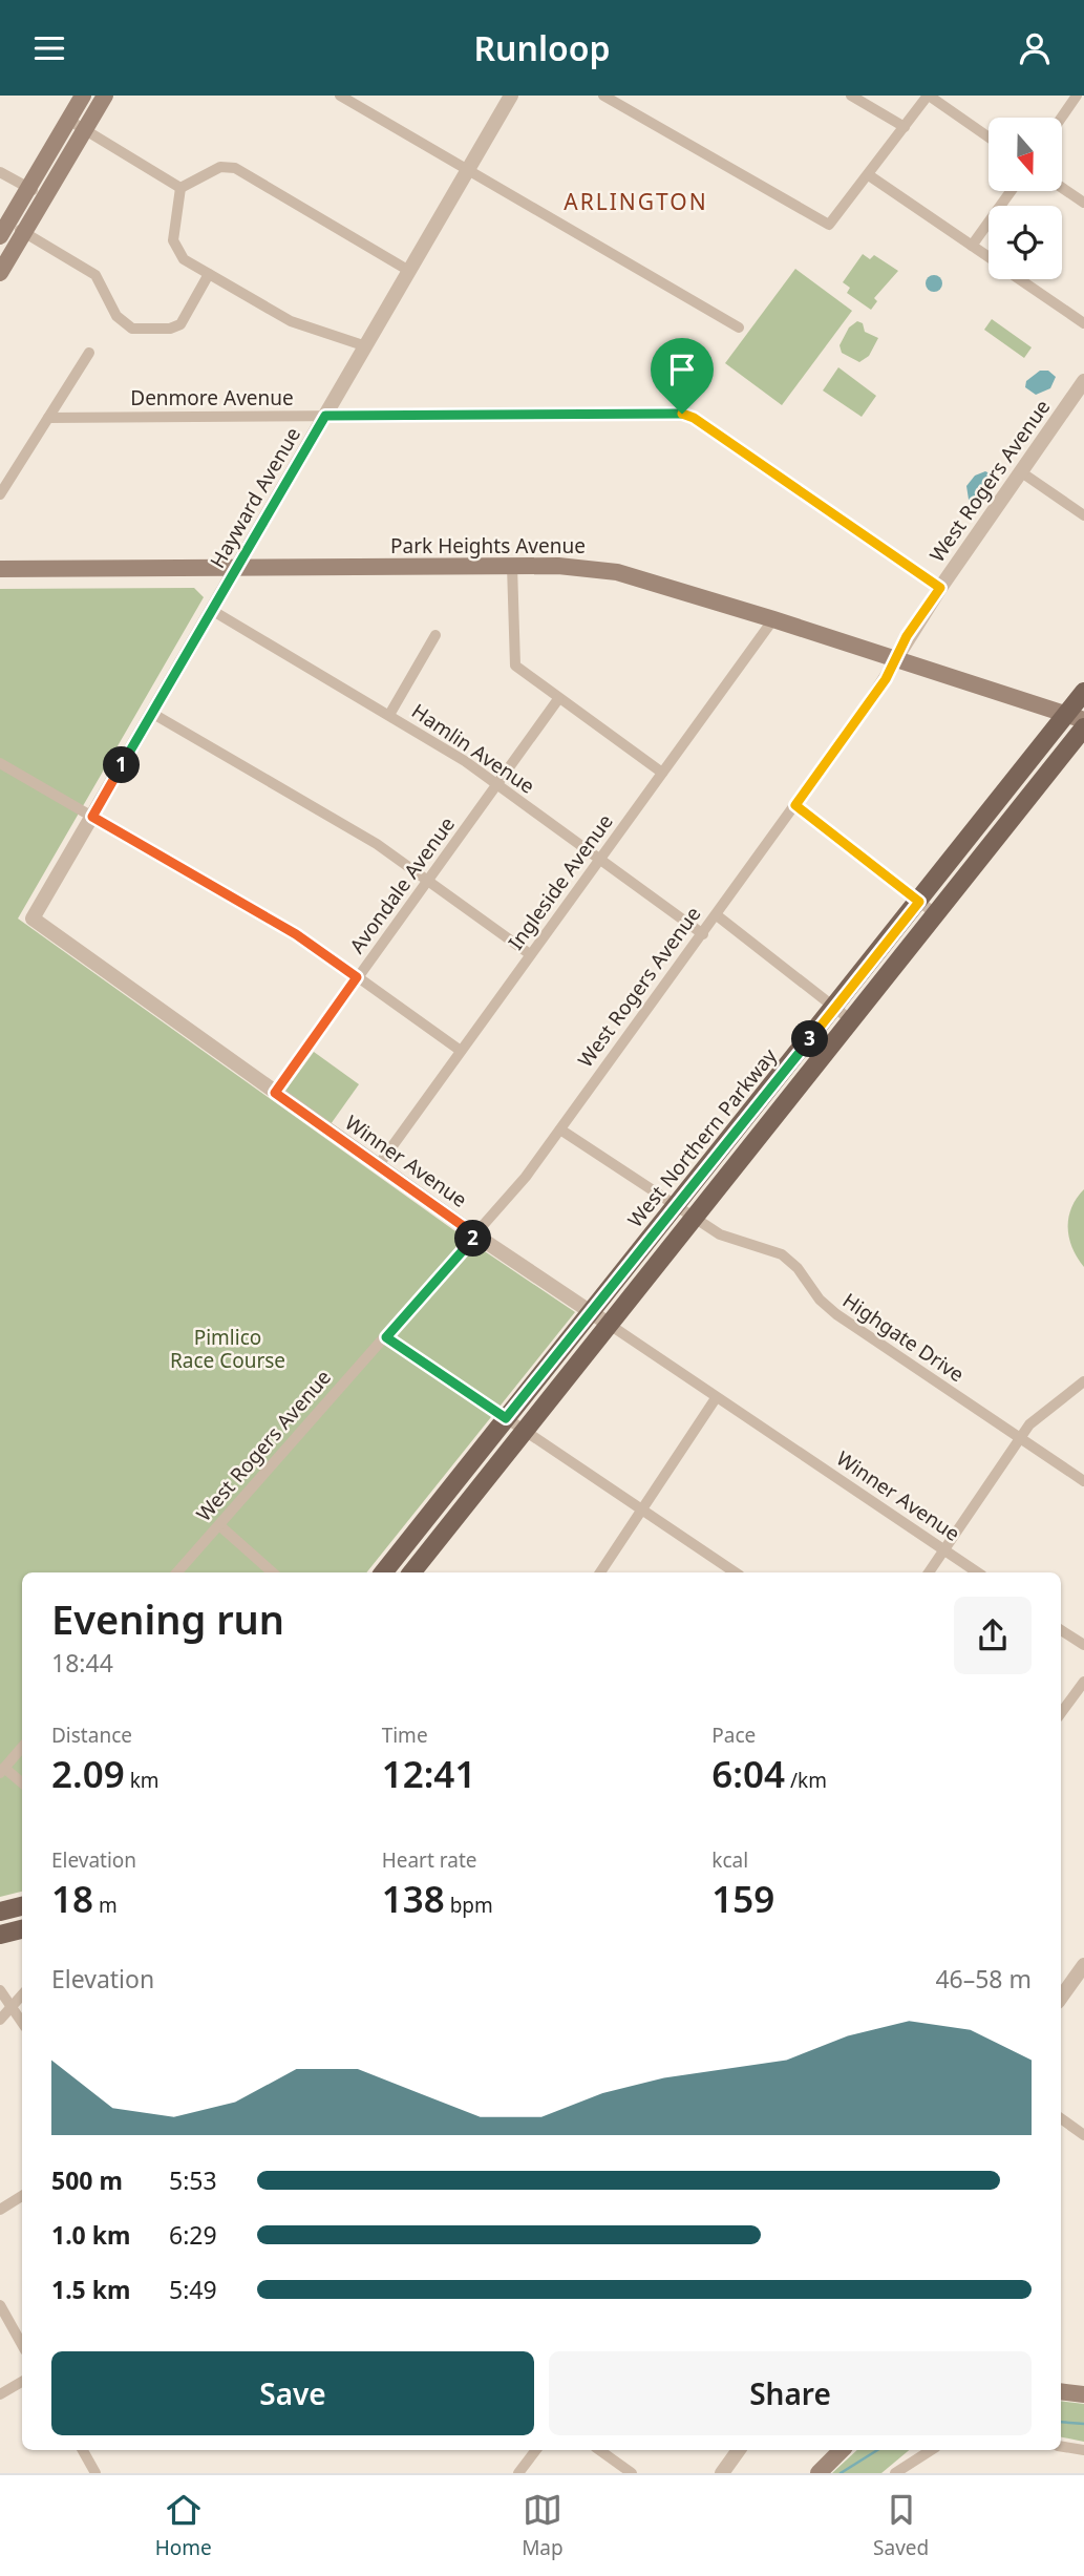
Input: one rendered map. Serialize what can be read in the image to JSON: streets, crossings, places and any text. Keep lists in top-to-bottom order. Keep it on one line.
{"streets":{"main road":["Park Heights Avenue","West Northern Parkway"],"street":["Denmore Avenue","West Rogers Avenue","Hayward Avenue","Hamlin Avenue","Ingleside Avenue","Avondale Avenue","Winner Avenue","Highgate Drive"]},"crossings":[["Denmore Avenue","West Rogers Avenue"],["Denmore Avenue","Hayward Avenue"],["West Rogers Avenue","Park Heights Avenue"],["West Rogers Avenue","Hamlin Avenue"],["West Rogers Avenue","Winner Avenue"],["West Rogers Avenue","Highgate Drive"],["Hayward Avenue","Park Heights Avenue"],["Hayward Avenue","Hamlin Avenue"],["Hayward Avenue","Winner Avenue"],["Park Heights Avenue","Ingleside Avenue"],["Park Heights Avenue","West Northern Parkway"],["Hamlin Avenue","Ingleside Avenue"],["Hamlin Avenue","Avondale Avenue"],["Ingleside Avenue","Winner Avenue"],["Avondale Avenue","Winner Avenue"],["West Northern Parkway","Winner Avenue"],["West Northern Parkway","Highgate Drive"]],"districts":["ARLINGTON"],"parks":["Pimlico Race Course"],"north":"bottom","page":{"header":"Runloop","pins":["1","3","2"],"heading":["Evening run","18:44"],"stats":[["Distance","2.09 km"],["Time","12:41"],["Pace","6:04 /km"],["Elevation","18 m"],["Heart rate","138 bpm"],["kcal","159"]],"chart":["Elevation","46–58 m"],"list":[{"name":"500 m","note":"5:53"},{"name":"1.0 km","note":"6:29"},{"name":"1.5 km","note":"5:49"}],"buttons":["Save","Share"],"tabs":["Home","Map","Saved"]}}
